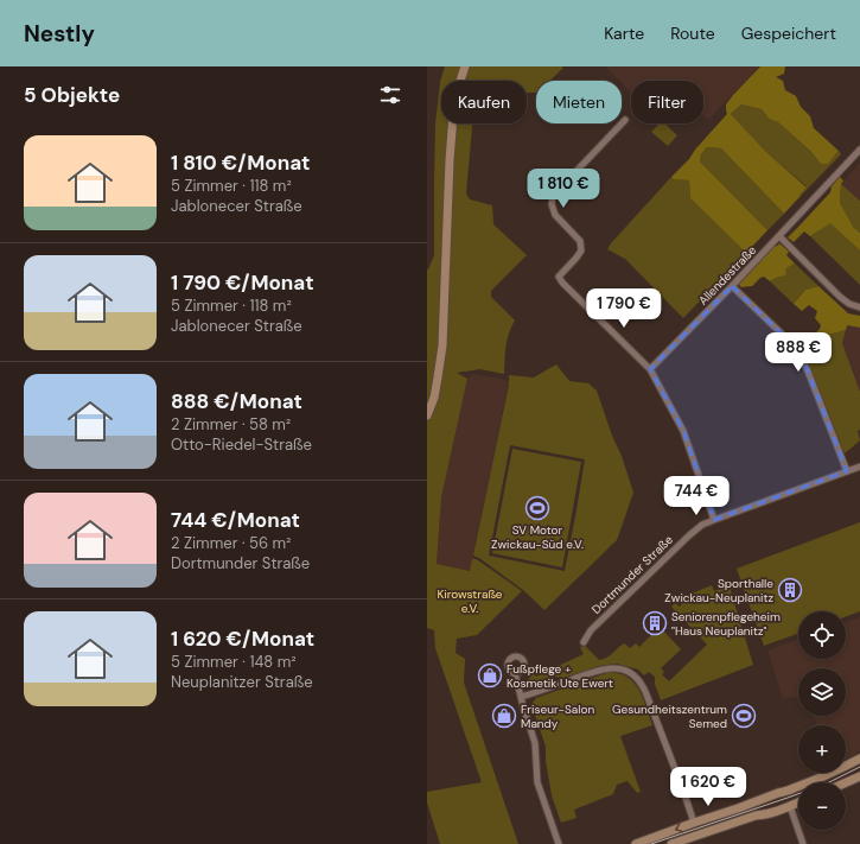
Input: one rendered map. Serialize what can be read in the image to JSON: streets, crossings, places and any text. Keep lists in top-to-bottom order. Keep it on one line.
{"streets":{"street":["Allendestraße","Dortmunder Straße"]},"parks":["Kirowstraße e.V."],"places":{"sports":["SV Motor Zwickau-Süd e.V.","Gesundheitszentrum Semed"],"building":["Sporthalle Zwickau-Neuplanitz","Seniorenpflegeheim \"Haus Neuplanitz\""],"shop":["Fußpflege + Kosmetik Ute Ewert","Friseur-Salon Mandy"]},"page":{"header":"Nestly","nav":["Karte","Route","Gespeichert"],"heading":"5 Objekte","chip":["Kaufen","Mieten","Filter"],"list":[{"name":"1 810 €/Monat","note":"5 Zimmer · 118 m² · Jablonecer Straße"},{"name":"1 790 €/Monat","note":"5 Zimmer · 118 m² · Jablonecer Straße"},{"name":"888 €/Monat","note":"2 Zimmer · 58 m² · Otto-Riedel-Straße"},{"name":"744 €/Monat","note":"2 Zimmer · 56 m² · Dortmunder Straße"},{"name":"1 620 €/Monat","note":"5 Zimmer · 148 m² · Neuplanitzer Straße"}],"price":["1 810 €","1 790 €","888 €","744 €","1 620 €"],"map_buttons":["+","−"]}}
